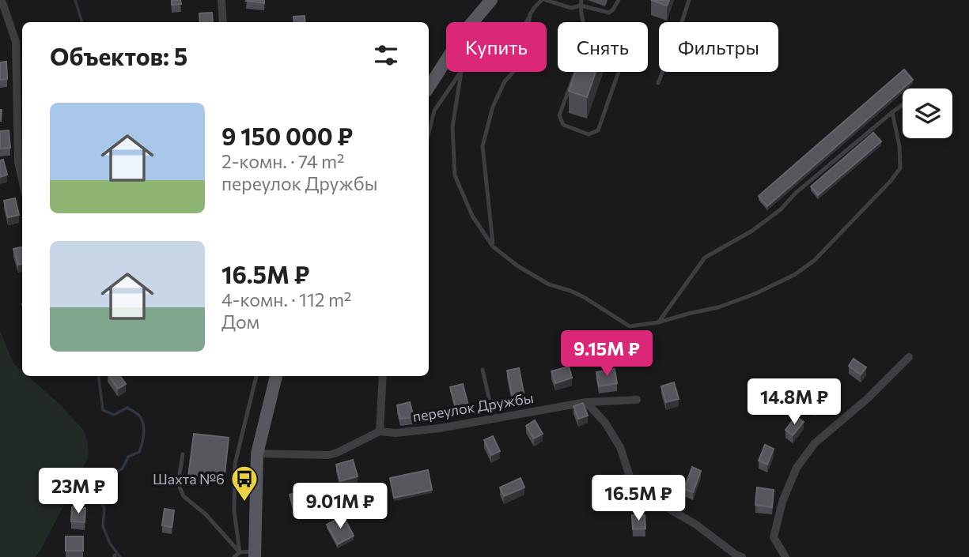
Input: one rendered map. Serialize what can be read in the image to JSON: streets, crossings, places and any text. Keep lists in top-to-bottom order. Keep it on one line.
{"streets":{"street":["переулок Дружбы"]},"places":{"bus stop":["Шахта №6"]},"page":{"chip":["Купить","Снять","Фильтры"],"heading":"Объектов: 5","list":[{"name":"9 150 000 ₽","note":"2-комн. · 74 m² · переулок Дружбы"},{"name":"16.5M ₽","note":"4-комн. · 112 m² · Дом"}],"price":["9.15M ₽","14.8M ₽","23M ₽","16.5M ₽","9.01M ₽"]}}
